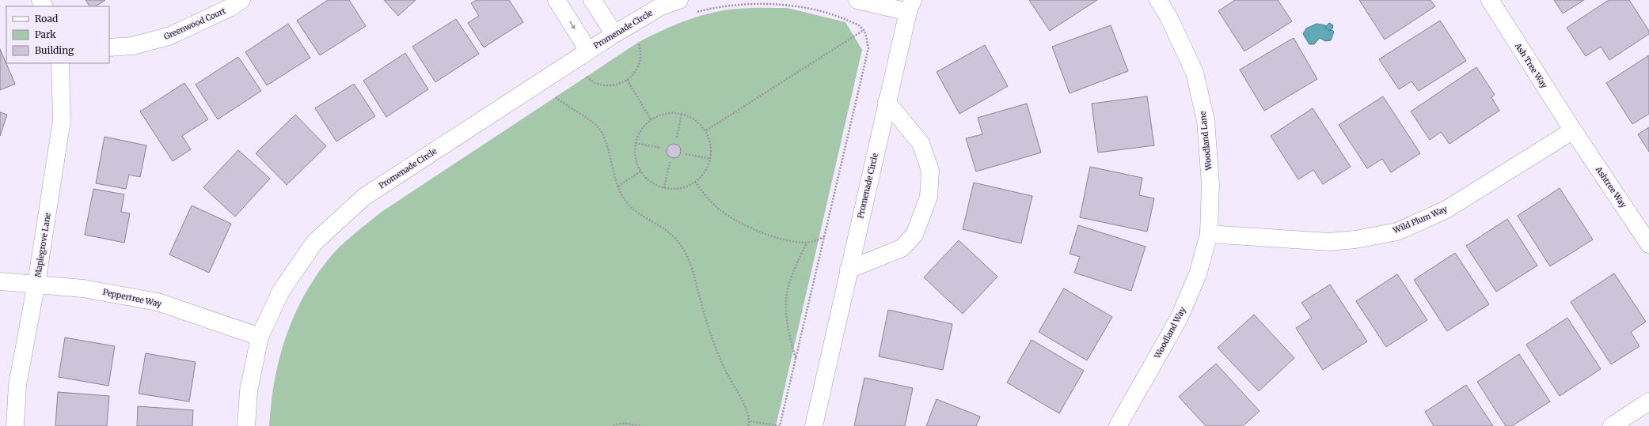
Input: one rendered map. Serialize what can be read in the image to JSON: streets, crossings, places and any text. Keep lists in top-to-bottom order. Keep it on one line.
{"streets":{"street":["Greenwood Court","Promenade Circle","Ash Tree Way","Woodland Lane","Ashtree Way","Wild Plum Way","Maplegrove Lane","Peppertree Way","Woodland Way"]},"crossings":[["Promenade Circle","Peppertree Way"],["Ash Tree Way","Ashtree Way"],["Ash Tree Way","Wild Plum Way"],["Woodland Lane","Wild Plum Way"],["Woodland Lane","Woodland Way"],["Ashtree Way","Wild Plum Way"],["Wild Plum Way","Woodland Way"],["Maplegrove Lane","Peppertree Way"]],"legend":["Road","Park","Building"]}
